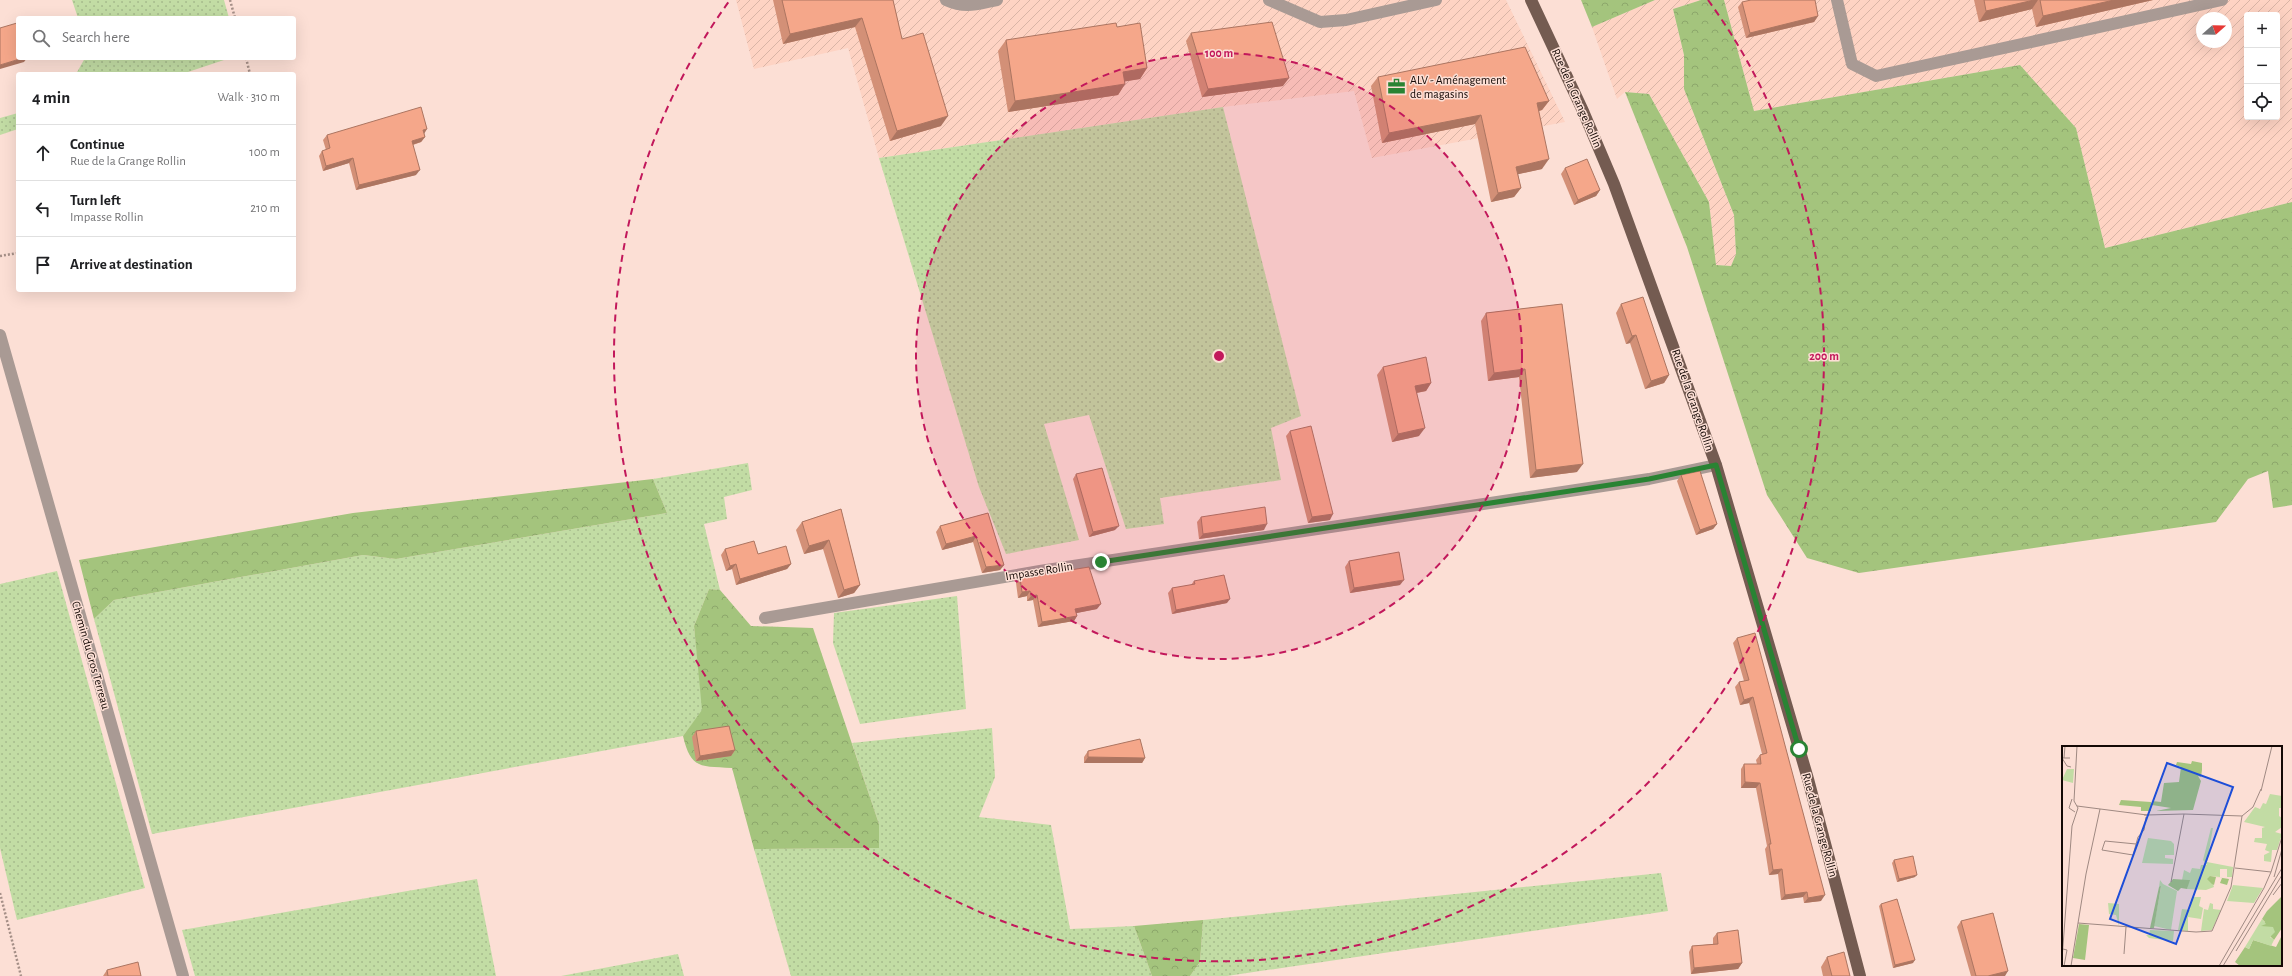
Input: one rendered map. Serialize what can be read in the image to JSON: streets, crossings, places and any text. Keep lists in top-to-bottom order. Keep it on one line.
{"streets":{"main road":["Rue de la Grange Rollin"],"street":["Impasse Rollin","Chemin du Gros Terreau"]},"crossings":[["Rue de la Grange Rollin","Impasse Rollin"]],"places":{"office":["ALV - Aménagement de magasins"]},"north":"right","page":{"map_buttons":["+","−"],"search":"Search here","heading":["4 min","Walk · 310 m"],"list":[["Continue","Rue de la Grange Rollin","100 m"],["Turn left","Impasse Rollin","210 m"],"Arrive at destination"]},"rings":["100 m","200 m"]}
